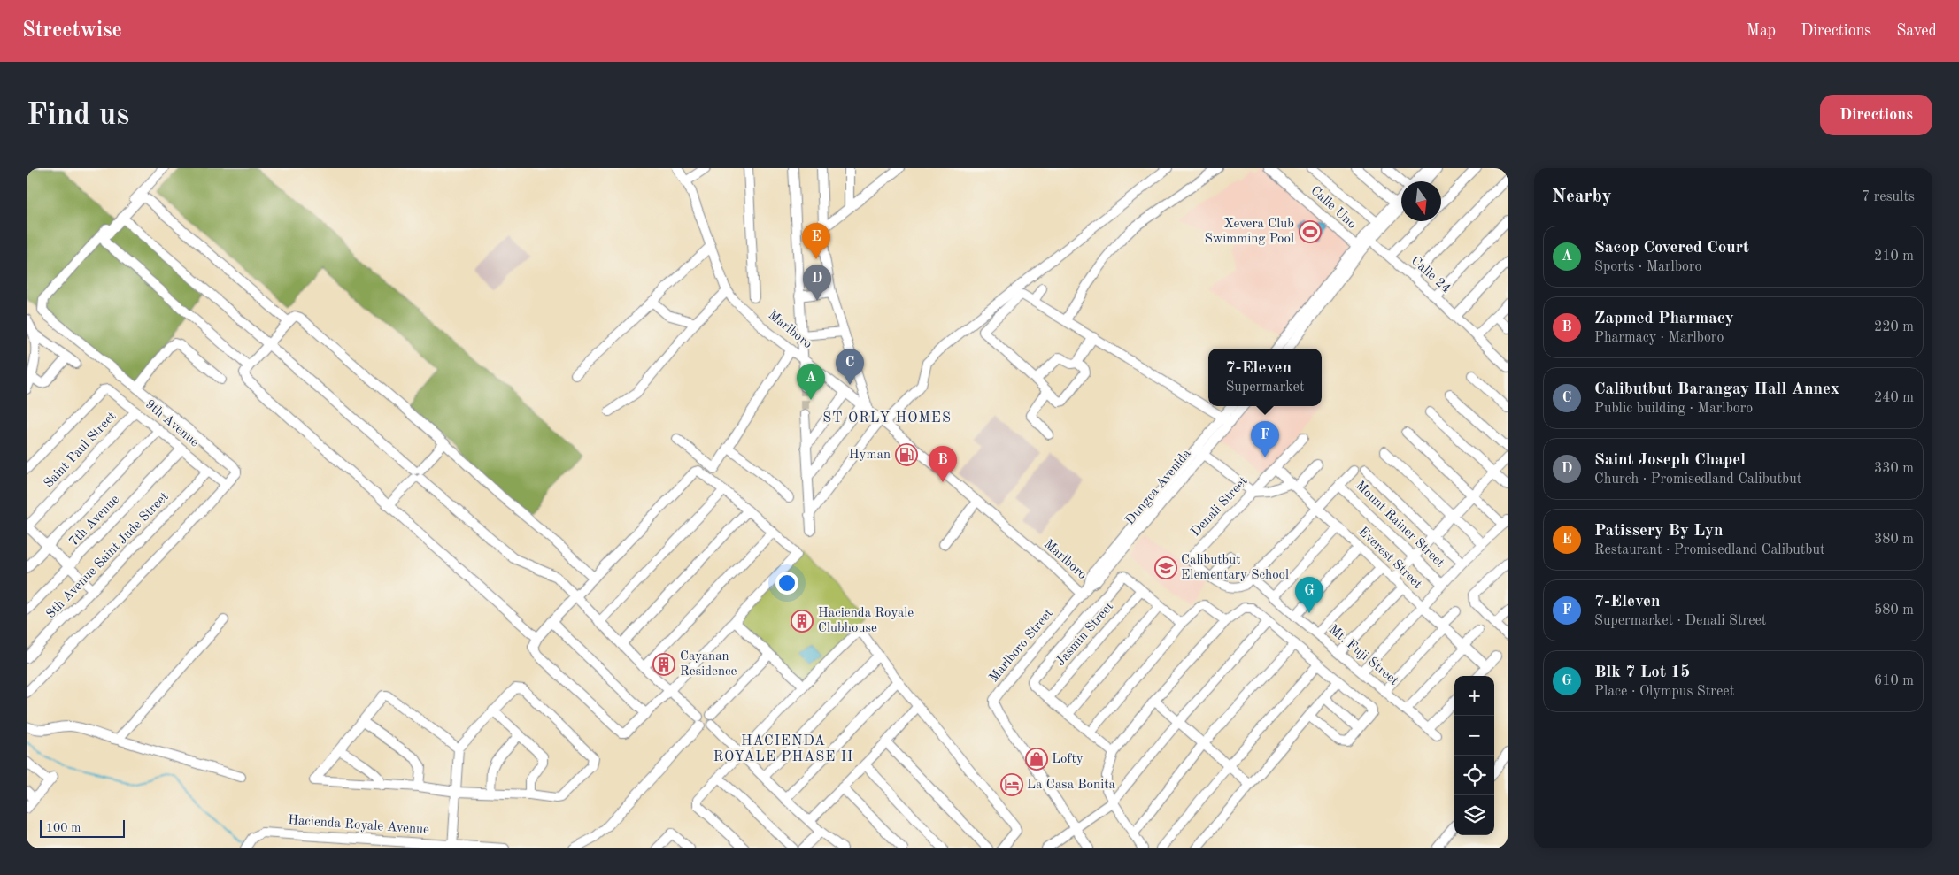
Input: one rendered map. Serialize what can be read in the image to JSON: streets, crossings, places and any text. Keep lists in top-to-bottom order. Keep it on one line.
{"streets":{"street":["Calle Uno","Calle 24","Marlboro","9th Avenue","Saint Paul Street","Dungca Avenida","Denali Street","7th Avenue","Mount Rainer Street","8th Avenue Saint Jude Street","Everest Street","Jasmin Street","Marlboro Street","Mt. Fuji Street","Hacienda Royale Avenue"]},"crossings":[["Marlboro","Dungca Avenida"],["Marlboro","Marlboro Street"],["9th Avenue","Saint Paul Street"],["9th Avenue","7th Avenue"],["9th Avenue","8th Avenue Saint Jude Street"],["Dungca Avenida","Marlboro Street"],["Denali Street","Everest Street"]],"districts":["ST ORLY HOMES","HACIENDA ROYALE PHASE II"],"places":{"sports":["Xevera Club Swimming Pool"],"fuel station":["Hyman"],"school or university":["Calibutbut Elementary School"],"building":["Hacienda Royale Clubhouse","Cayanan Residence"],"shop":["Lofty"],"hotel":["La Casa Bonita"]},"scale_bar":"100 m","north":"bottom","page":{"header":"Streetwise","nav":["Map","Directions","Saved"],"buttons":"Directions","title":"Find us","heading":["Nearby","7 results"],"pins":["E","D","C","A","F","B","G"],"list":[{"mark":"A","name":"Sacop Covered Court","note":"Sports · Marlboro","value":"210 m"},{"mark":"B","name":"Zapmed Pharmacy","note":"Pharmacy · Marlboro","value":"220 m"},{"mark":"C","name":"Calibutbut Barangay Hall Annex","note":"Public building · Marlboro","value":"240 m"},{"mark":"D","name":"Saint Joseph Chapel","note":"Church · Promisedland Calibutbut","value":"330 m"},{"mark":"E","name":"Patissery By Lyn","note":"Restaurant · Promisedland Calibutbut","value":"380 m"},{"mark":"F","name":"7-Eleven","note":"Supermarket · Denali Street","value":"580 m"},{"mark":"G","name":"Blk 7 Lot 15","note":"Place · Olympus Street","value":"610 m"}],"popup":["7-Eleven","Supermarket"],"map_buttons":["+","−"],"scale":"100 m"}}
